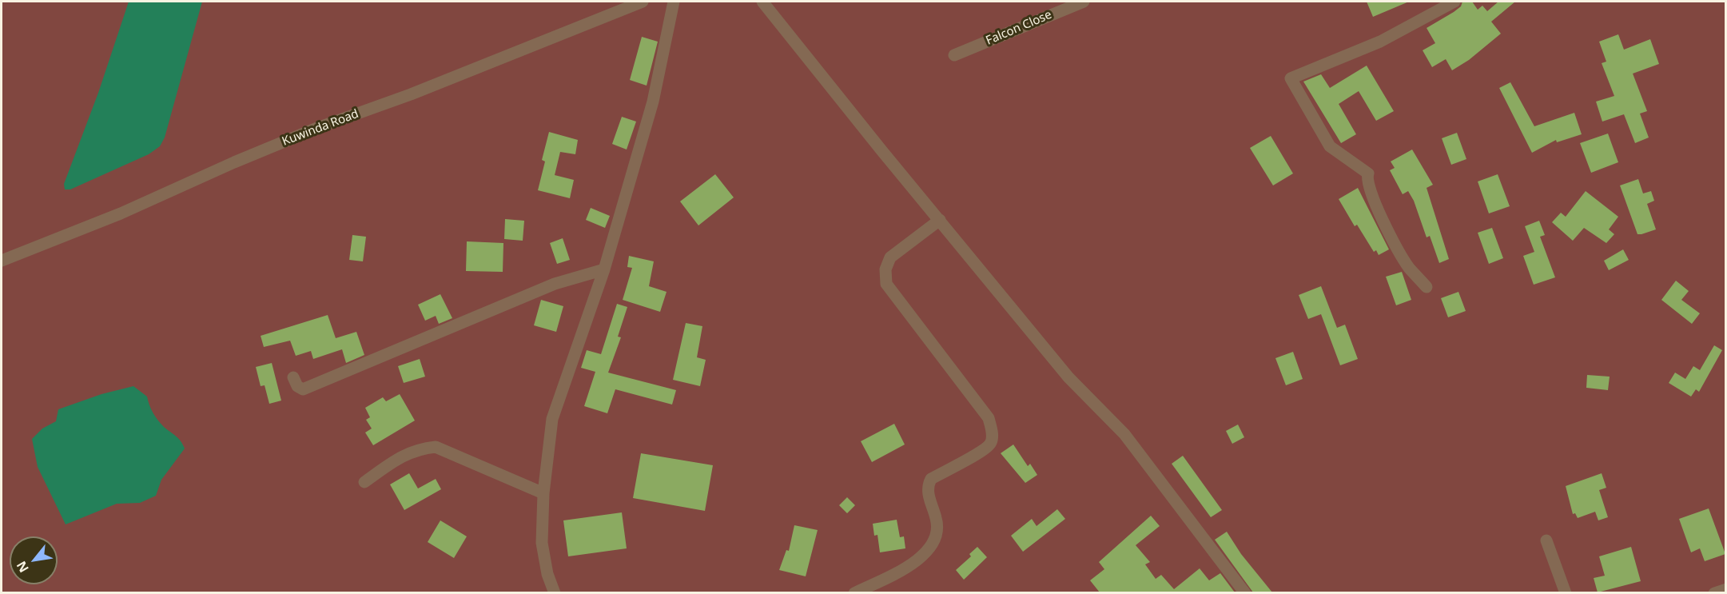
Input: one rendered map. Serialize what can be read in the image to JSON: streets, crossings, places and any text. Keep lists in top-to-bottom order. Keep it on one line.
{"streets":{"street":["Falcon Close","Kuwinda Road"]},"north":"bottom left"}
